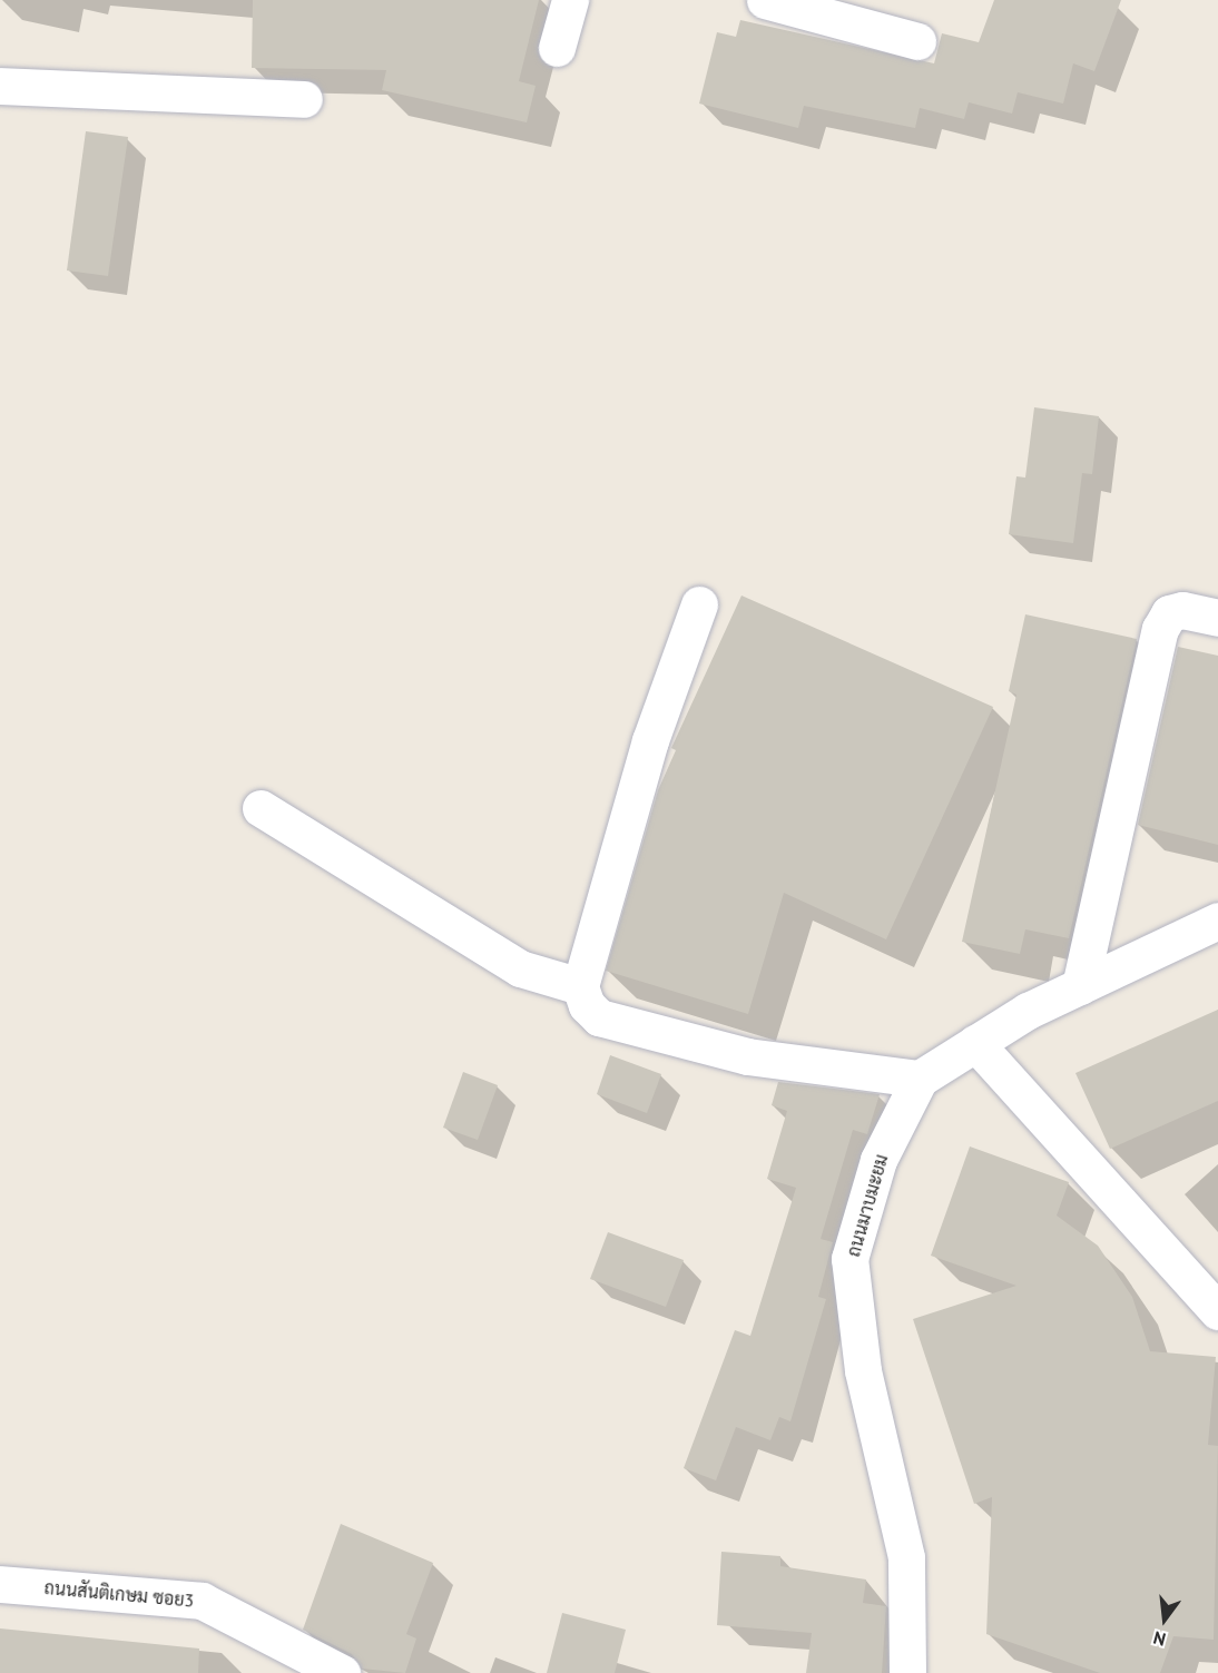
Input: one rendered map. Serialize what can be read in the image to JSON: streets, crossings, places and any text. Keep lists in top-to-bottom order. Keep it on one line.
{"streets":{"street":["ถนนมาบมะยม","ถนนสันติเกษม ซอย3"]},"north":"bottom"}
